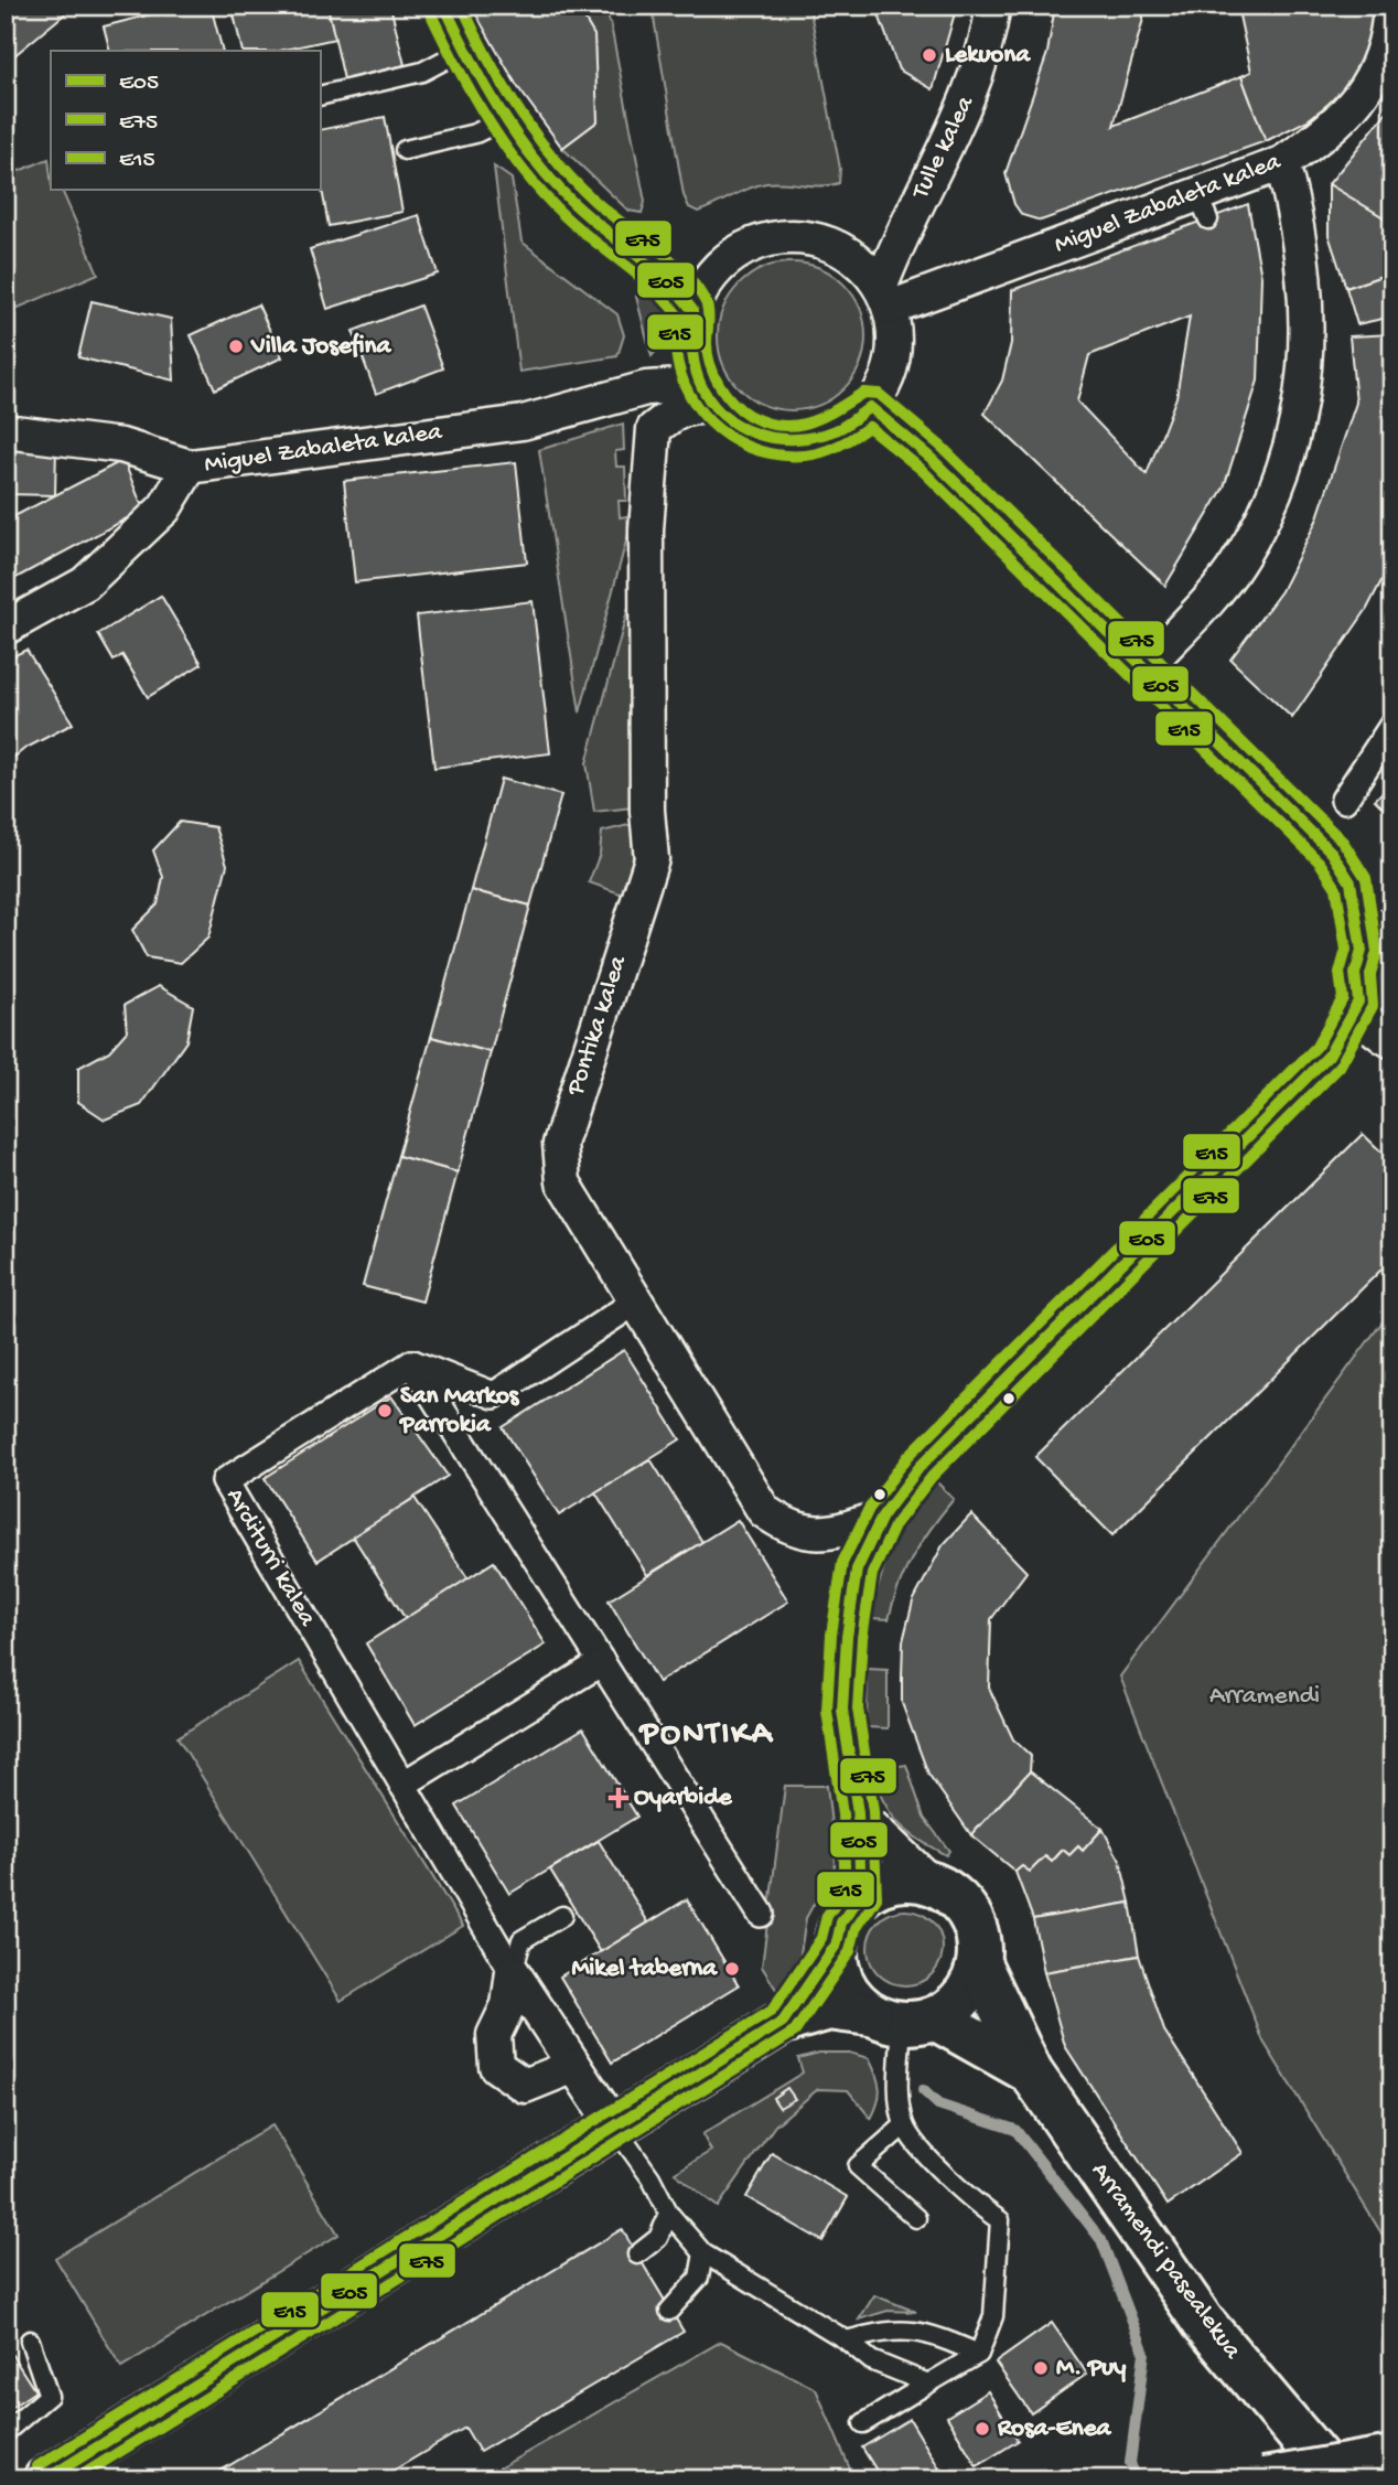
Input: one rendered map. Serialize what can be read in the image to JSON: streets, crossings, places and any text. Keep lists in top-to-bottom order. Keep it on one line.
{"streets":{"main road":["Arramendi pasealekua"],"street":["Tulle kalea","Miguel Zabaleta kalea","Pontika kalea","Arditurri kalea"]},"crossings":[["Tulle kalea","Miguel Zabaleta kalea"],["Tulle kalea","Pontika kalea"],["Miguel Zabaleta kalea","Pontika kalea"]],"districts":["PONTIKA"],"parks":["Arramendi"],"places":{"other":["Lekuona","Villa Josefina","San Markos Parrokia","Mikel taberna","M. Puy","Rosa-Enea"],"health":["Oyarbide"]},"lines":["transit line E05","transit line E75","transit line E15"],"legend":["E05","E75","E15"]}
